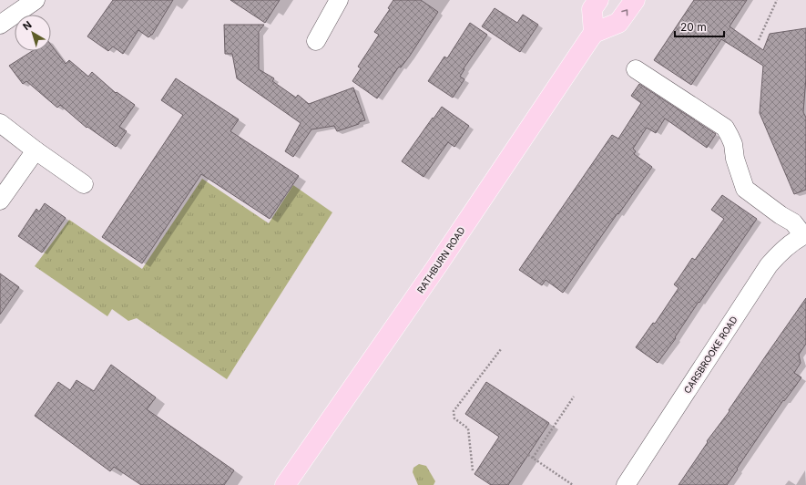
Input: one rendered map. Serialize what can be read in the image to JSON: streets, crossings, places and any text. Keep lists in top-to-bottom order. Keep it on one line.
{"streets":{"main road":["RATHBURN ROAD"],"street":["CARSBROOKE ROAD"]},"scale_bar":"20 m","north":"top left"}
